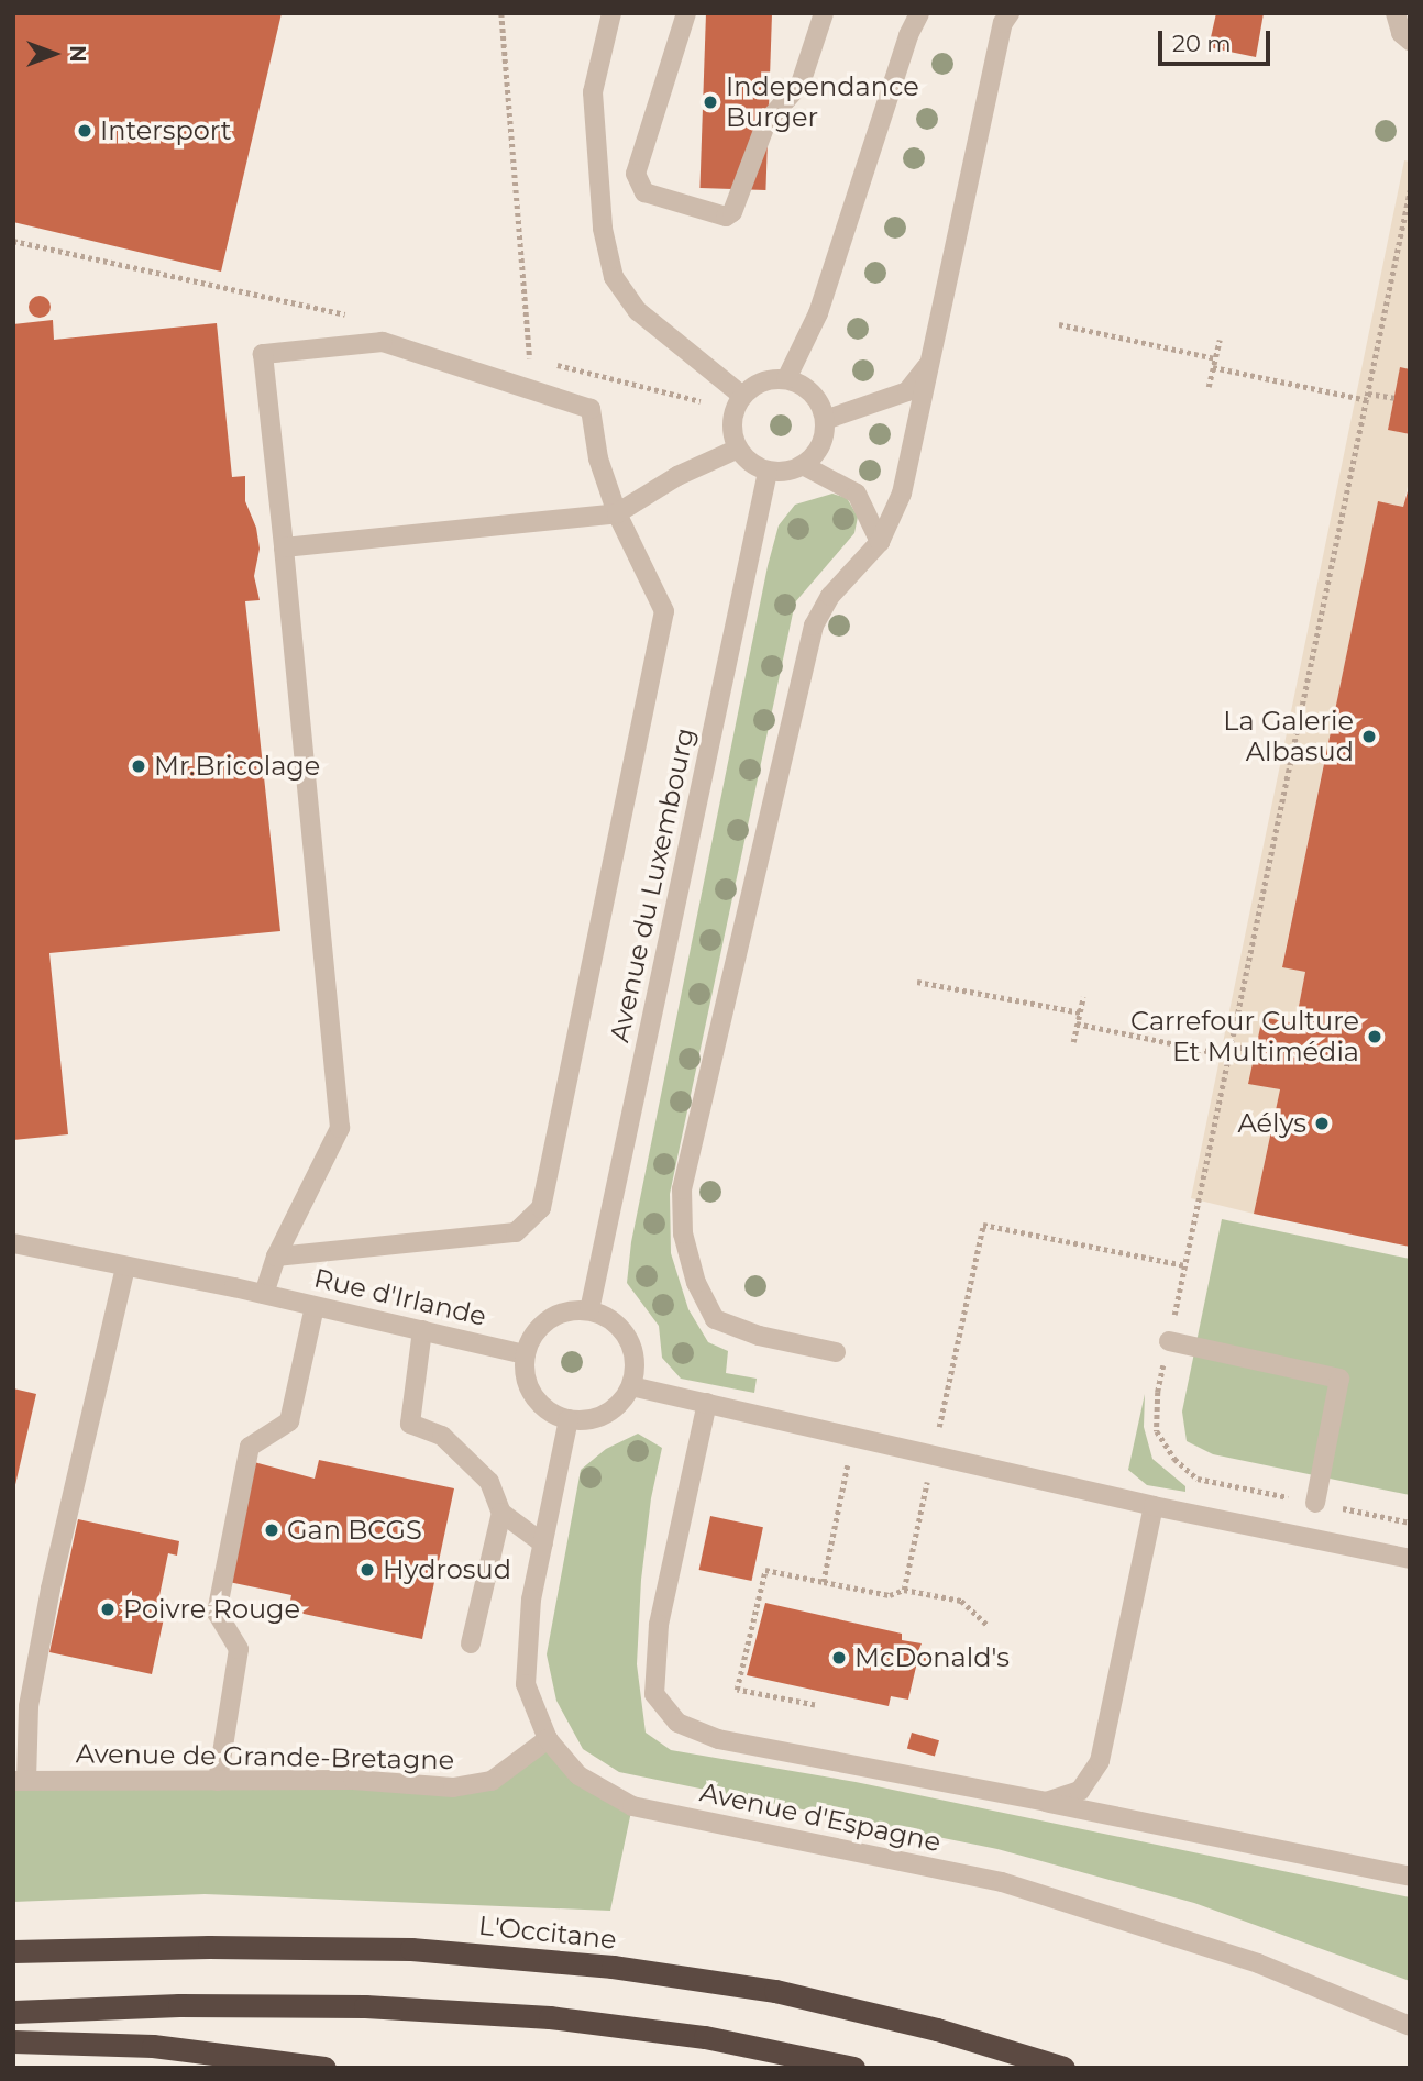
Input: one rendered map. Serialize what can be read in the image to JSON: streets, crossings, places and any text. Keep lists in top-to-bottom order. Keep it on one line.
{"streets":{"highway":["L'Occitane"],"street":["Avenue du Luxembourg","Rue d'Irlande","Avenue de Grande-Bretagne","Avenue d'Espagne"]},"crossings":[["Avenue du Luxembourg","Rue d'Irlande"],["Avenue du Luxembourg","Avenue d'Espagne"],["Rue d'Irlande","Avenue d'Espagne"],["Avenue de Grande-Bretagne","Avenue d'Espagne"]],"places":["Independance Burger","Intersport","La Galerie Albasud","Mr.Bricolage","Carrefour Culture Et Multimédia","Aélys","Gan BCGS","Hydrosud","Poivre Rouge","McDonald's"],"scale_bar":"20 m","north":"right"}
